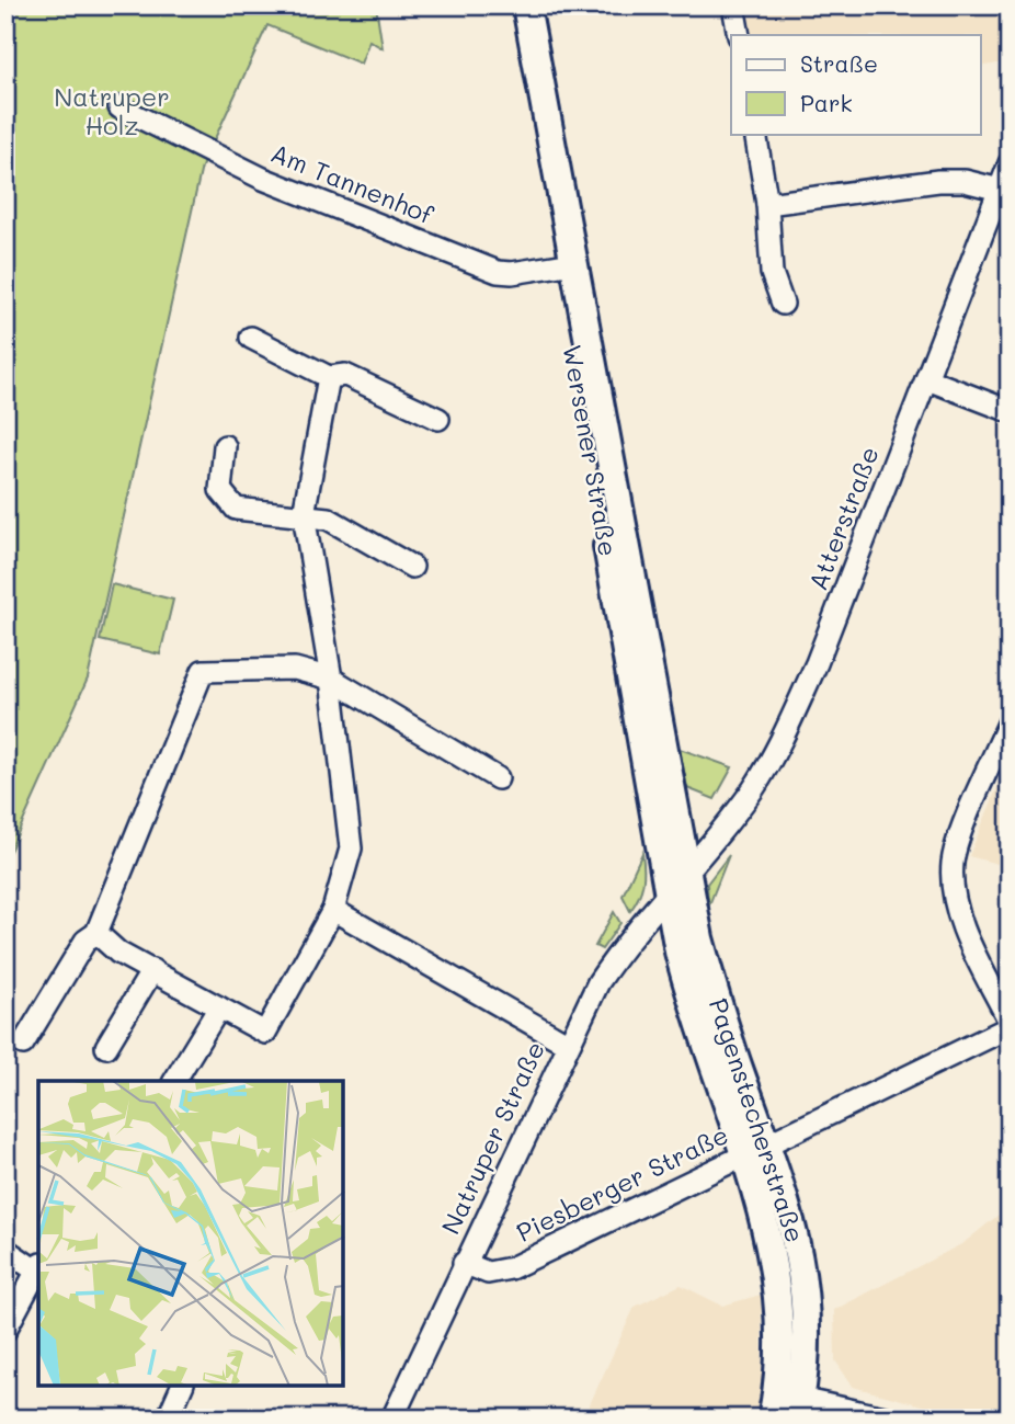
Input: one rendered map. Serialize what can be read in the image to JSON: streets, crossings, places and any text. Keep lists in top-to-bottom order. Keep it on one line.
{"streets":{"main road":["Wersener Straße","Pagenstecherstraße"],"street":["Am Tannenhof","Atterstraße","Natruper Straße","Piesberger Straße"]},"crossings":[["Am Tannenhof","Wersener Straße"],["Wersener Straße","Atterstraße"],["Wersener Straße","Pagenstecherstraße"],["Wersener Straße","Natruper Straße"],["Atterstraße","Pagenstecherstraße"],["Atterstraße","Natruper Straße"],["Pagenstecherstraße","Natruper Straße"],["Pagenstecherstraße","Piesberger Straße"],["Natruper Straße","Piesberger Straße"]],"parks":["Natruper Holz"],"legend":["Straße","Park"]}
